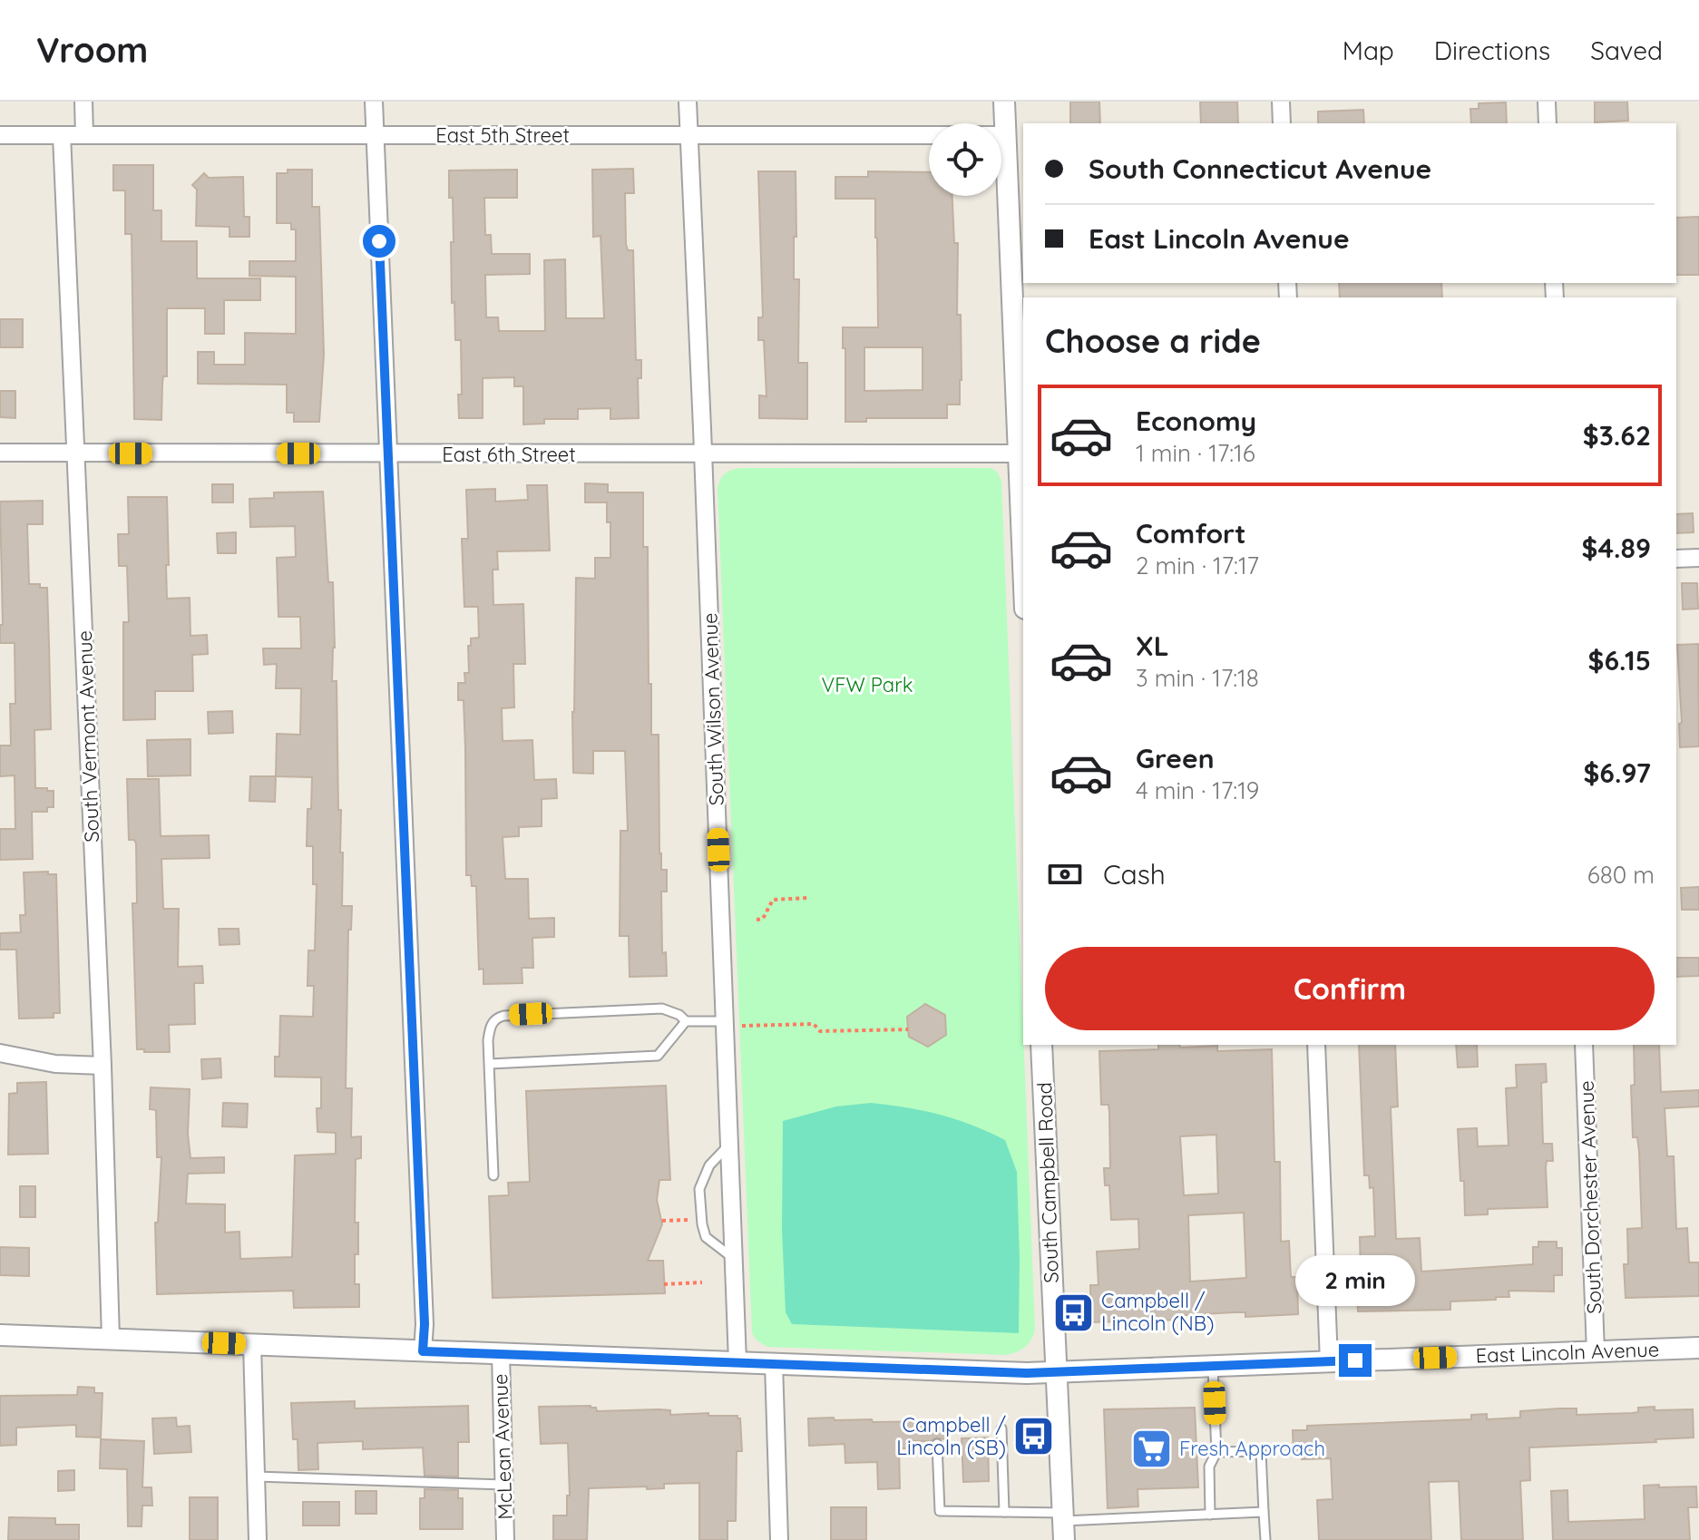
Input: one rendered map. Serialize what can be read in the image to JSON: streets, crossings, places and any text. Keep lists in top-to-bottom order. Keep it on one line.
{"streets":{"street":["East 5th Street","East 6th Street","South Wilson Avenue","South Vermont Avenue","South Campbell Road","South Dorchester Avenue","East Lincoln Avenue","McLean Avenue"]},"crossings":[["East 5th Street","South Wilson Avenue"],["East 5th Street","South Vermont Avenue"],["East 6th Street","South Wilson Avenue"],["East 6th Street","South Vermont Avenue"],["South Wilson Avenue","East Lincoln Avenue"],["South Vermont Avenue","East Lincoln Avenue"],["South Campbell Road","East Lincoln Avenue"],["South Dorchester Avenue","East Lincoln Avenue"],["East Lincoln Avenue","McLean Avenue"]],"parks":["VFW Park"],"places":{"bus stop":["Campbell / Lincoln (NB)","Campbell / Lincoln (SB)"],"supermarket":["Fresh Approach"]},"page":{"header":"Vroom","nav":["Map","Directions","Saved"],"banner":["South Connecticut Avenue","East Lincoln Avenue"],"heading":"Choose a ride","list":[{"name":"Economy","note":"1 min · 17:16","value":"$3.62"},{"name":"Comfort","note":"2 min · 17:17","value":"$4.89"},{"name":"XL","note":"3 min · 17:18","value":"$6.15"},{"name":"Green","note":"4 min · 17:19","value":"$6.97"}],"pay":["Cash","680 m"],"buttons":"Confirm","bubble":"2 min"}}
